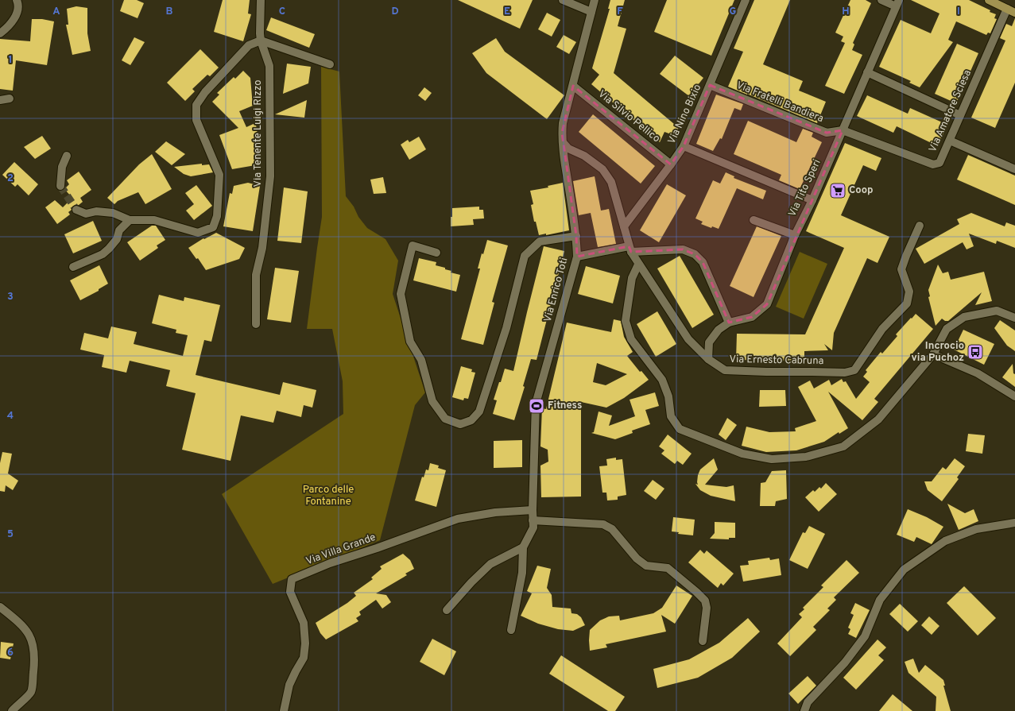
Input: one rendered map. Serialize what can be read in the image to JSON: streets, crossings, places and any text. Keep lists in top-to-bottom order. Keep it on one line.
{"streets":{"street":["Via Fratelli Bandiera","Via Amatore Sciesa","Via Nino Bixio","Via Silvio Pellico","Via Tenente Luigi Rizzo","Via Tito Speri","Via Enrico Toti","Via Ernesto Cabruna","Via Villa Grande"]},"crossings":[["Via Fratelli Bandiera","Via Amatore Sciesa"],["Via Fratelli Bandiera","Via Nino Bixio"],["Via Fratelli Bandiera","Via Tito Speri"],["Via Amatore Sciesa","Via Tito Speri"],["Via Nino Bixio","Via Silvio Pellico"],["Via Nino Bixio","Via Ernesto Cabruna"],["Via Silvio Pellico","Via Enrico Toti"],["Via Tito Speri","Via Ernesto Cabruna"],["Via Enrico Toti","Via Ernesto Cabruna"],["Via Enrico Toti","Via Villa Grande"]],"parks":["Parco delle Fontanine"],"places":{"supermarket":["Coop"],"bus stop":["Incrocio via Puchoz"],"sports":["Fitness"]},"grid":{"columns":["A","B","C","D","E","F","G","H","I"],"rows":["1","2","3","4","5","6"]}}
